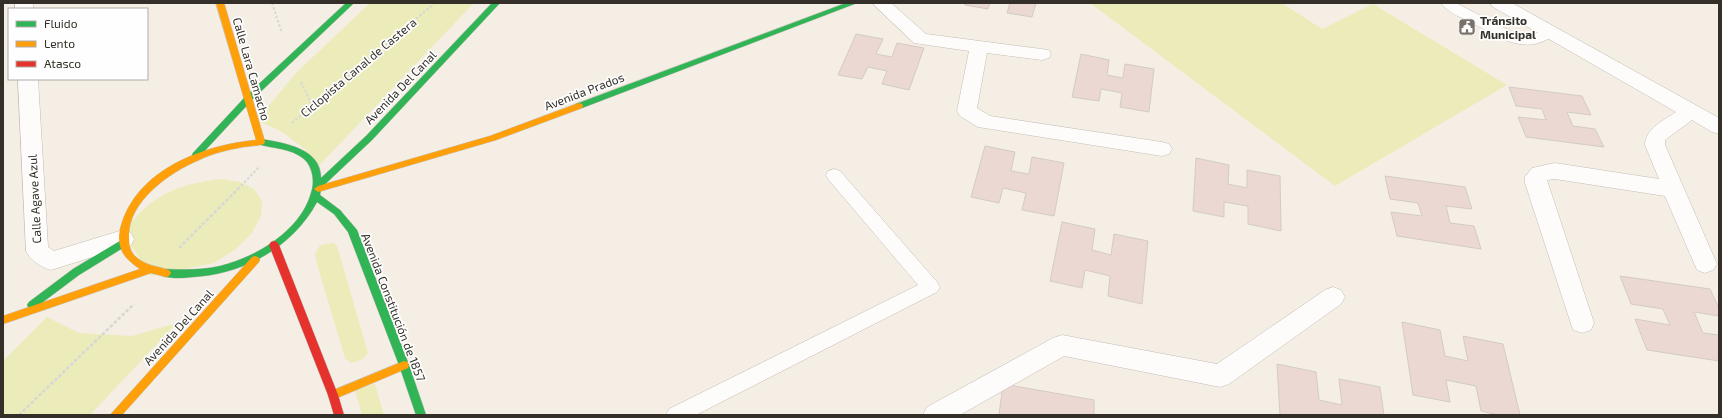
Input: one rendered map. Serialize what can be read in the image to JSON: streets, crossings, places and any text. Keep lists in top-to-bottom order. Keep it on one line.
{"streets":{"main road":["Calle Lara Camacho","Avenida Del Canal","Avenida Prados","Avenida Constitución de 1857"],"street":["Calle Agave Azul"],"path":["Ciclopista Canal de Castera"]},"crossings":[["Avenida Del Canal","Avenida Prados"],["Avenida Del Canal","Calle Agave Azul"],["Avenida Del Canal","Avenida Constitución de 1857"],["Avenida Prados","Avenida Constitución de 1857"]],"places":{"public building":["Tránsito Municipal"]},"legend":["Fluido","Lento","Atasco"]}
